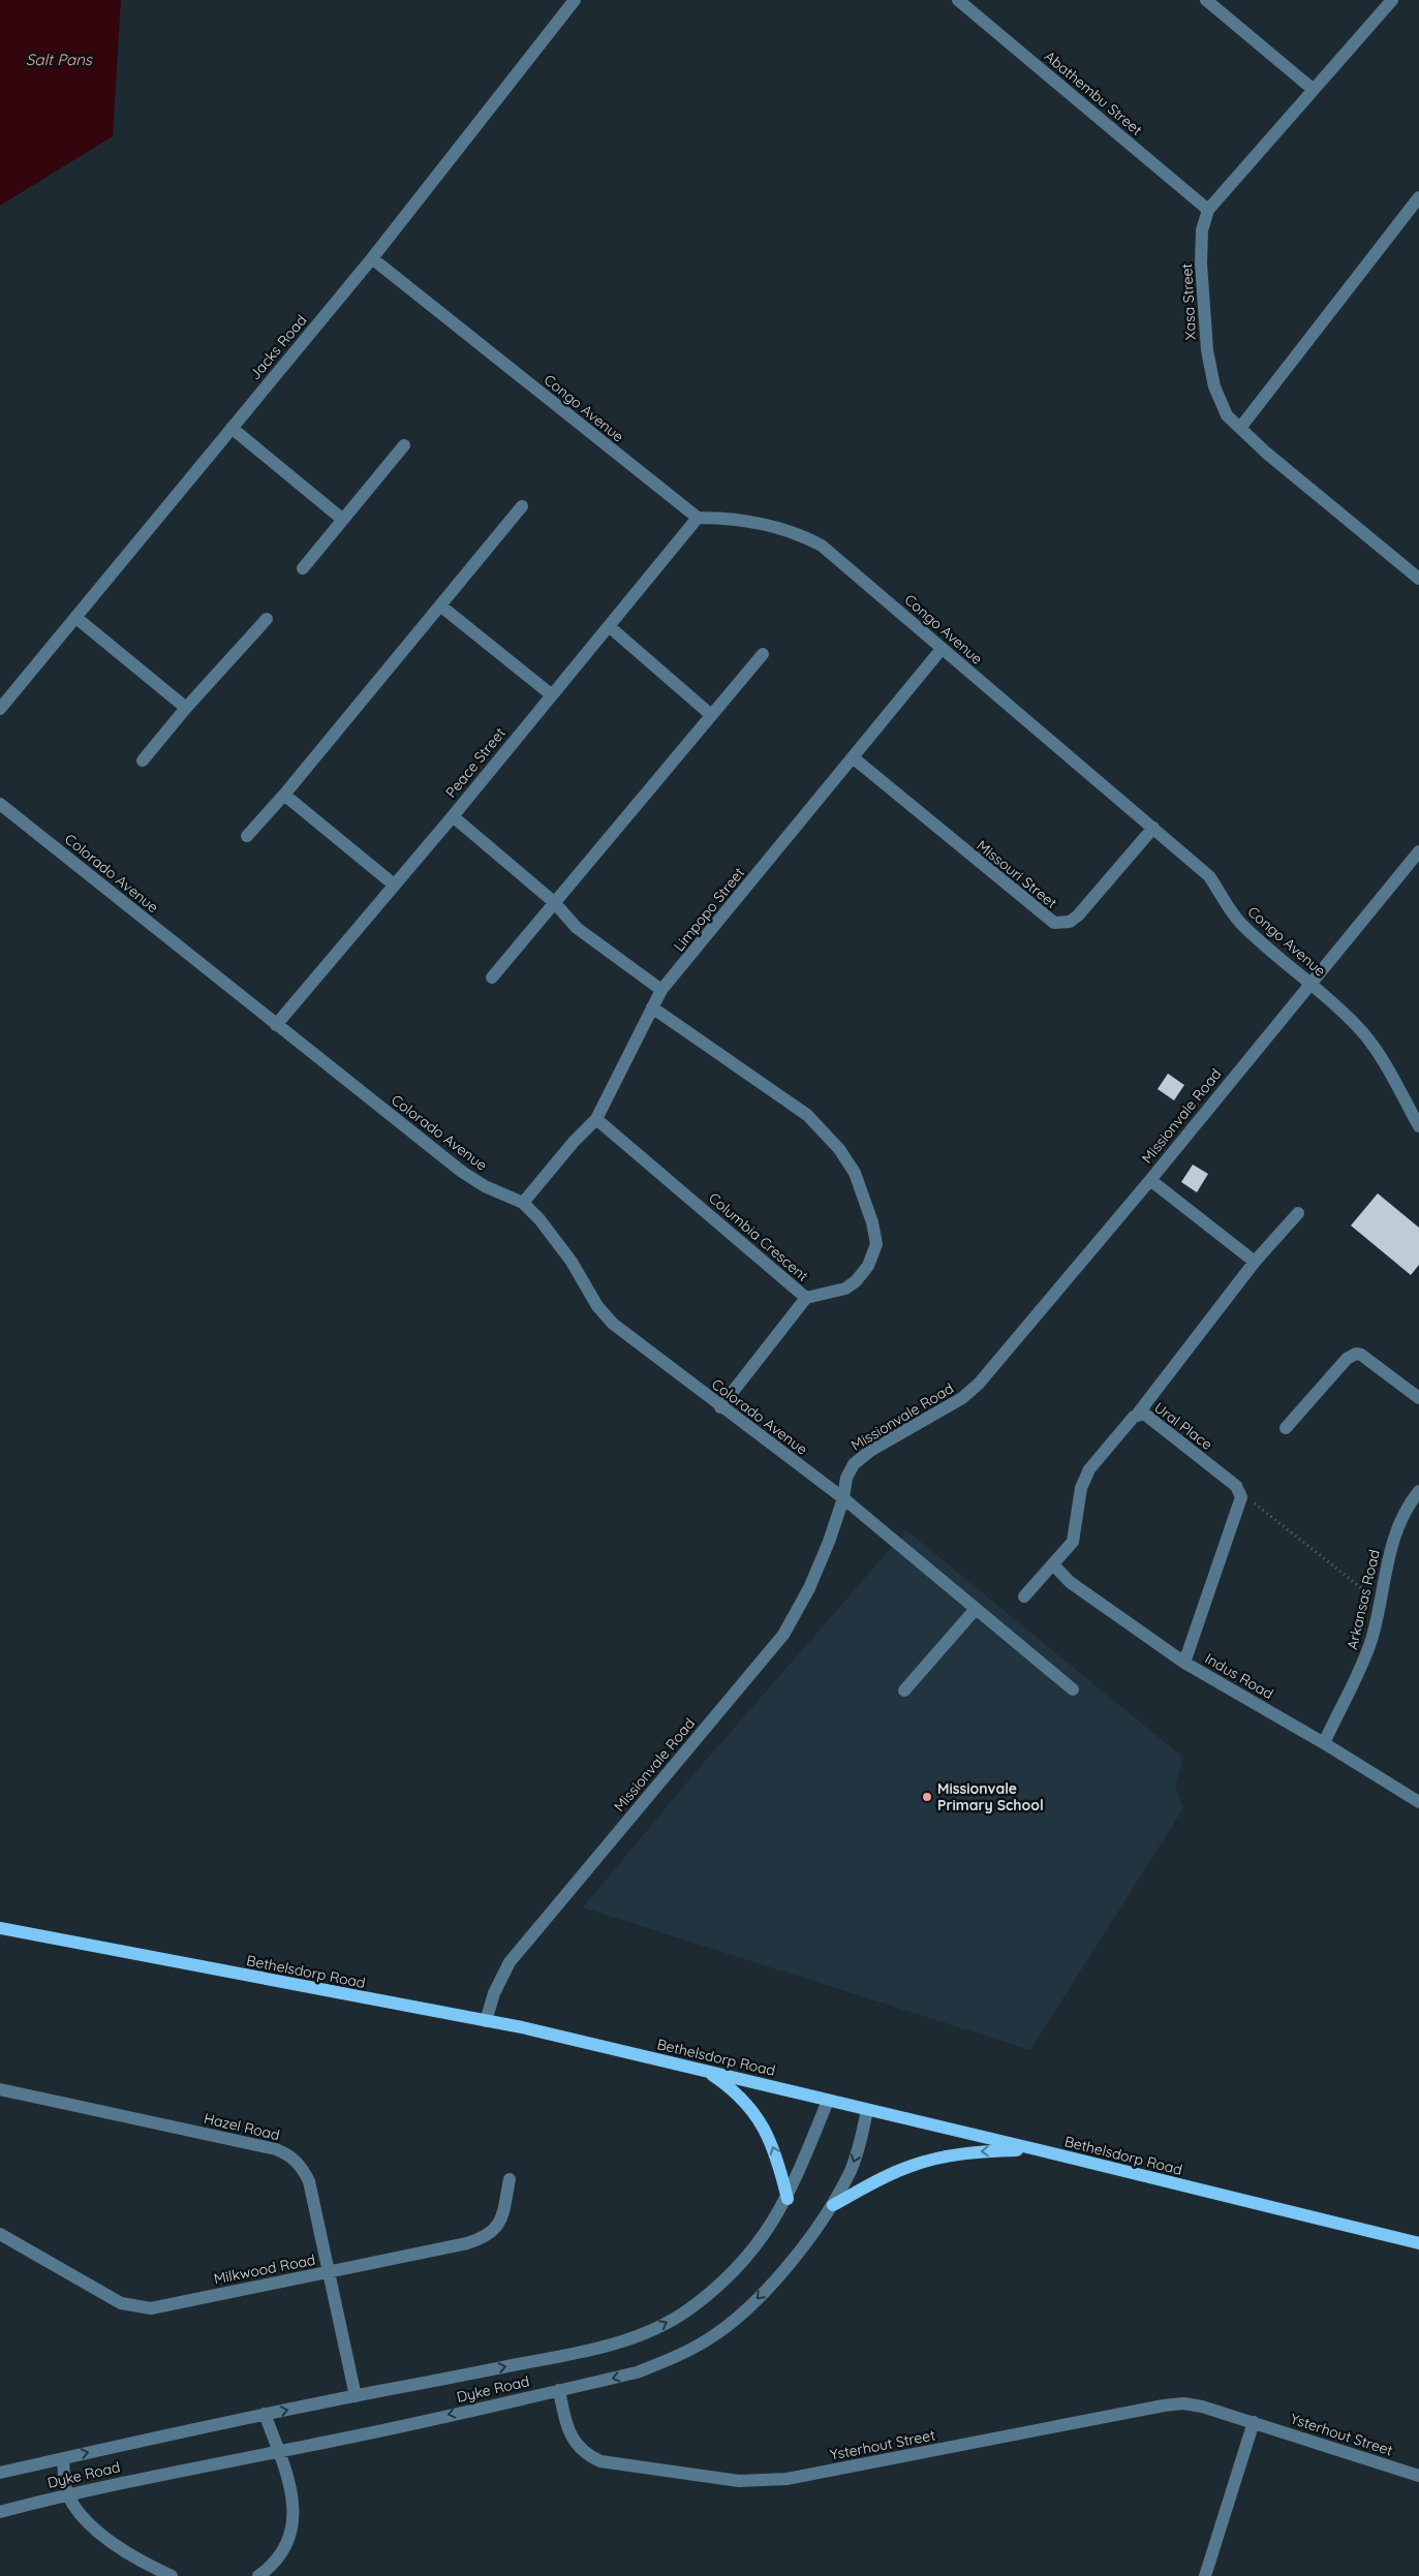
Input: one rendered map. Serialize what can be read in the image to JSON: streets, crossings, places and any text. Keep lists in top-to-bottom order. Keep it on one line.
{"streets":{"main road":["Bethelsdorp Road"],"street":["Abathembu Street","Xasa Street","Jacks Road","Congo Avenue","Peace Street","Colorado Avenue","Missouri Street","Limpopo Street","Missionvale Road","Columbia Crescent","Ural Place","Arkansas Road","Indus Road","Hazel Road","Milkwood Road","Dyke Road","Ysterhout Street"]},"crossings":[["Abathembu Street","Xasa Street"],["Jacks Road","Congo Avenue"],["Congo Avenue","Peace Street"],["Congo Avenue","Missouri Street"],["Congo Avenue","Limpopo Street"],["Congo Avenue","Missionvale Road"],["Peace Street","Colorado Avenue"],["Colorado Avenue","Limpopo Street"],["Colorado Avenue","Missionvale Road"],["Missouri Street","Limpopo Street"],["Limpopo Street","Columbia Crescent"],["Missionvale Road","Bethelsdorp Road"],["Ural Place","Indus Road"],["Arkansas Road","Indus Road"],["Bethelsdorp Road","Dyke Road"],["Hazel Road","Milkwood Road"],["Hazel Road","Dyke Road"],["Dyke Road","Ysterhout Street"]],"water":["Salt Pans"],"places":["Missionvale Primary School"]}
